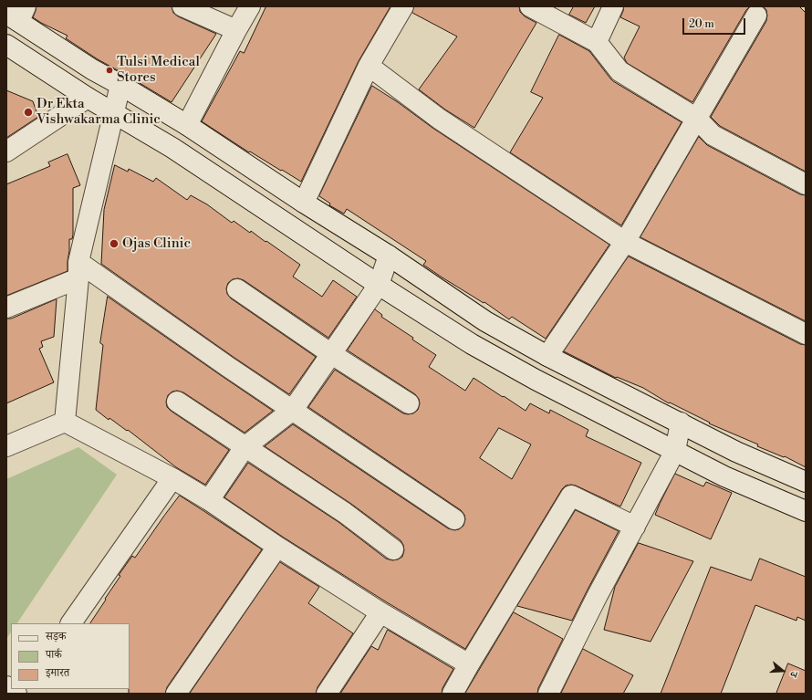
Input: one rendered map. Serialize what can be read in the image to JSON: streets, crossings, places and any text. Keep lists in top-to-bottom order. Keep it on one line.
{"places":["Tulsi Medical Stores","Dr Ekta Vishwakarma Clinic","Ojas Clinic"],"legend":["सड़क","पार्क","इमारत"],"scale_bar":"20 m","north":"right"}
